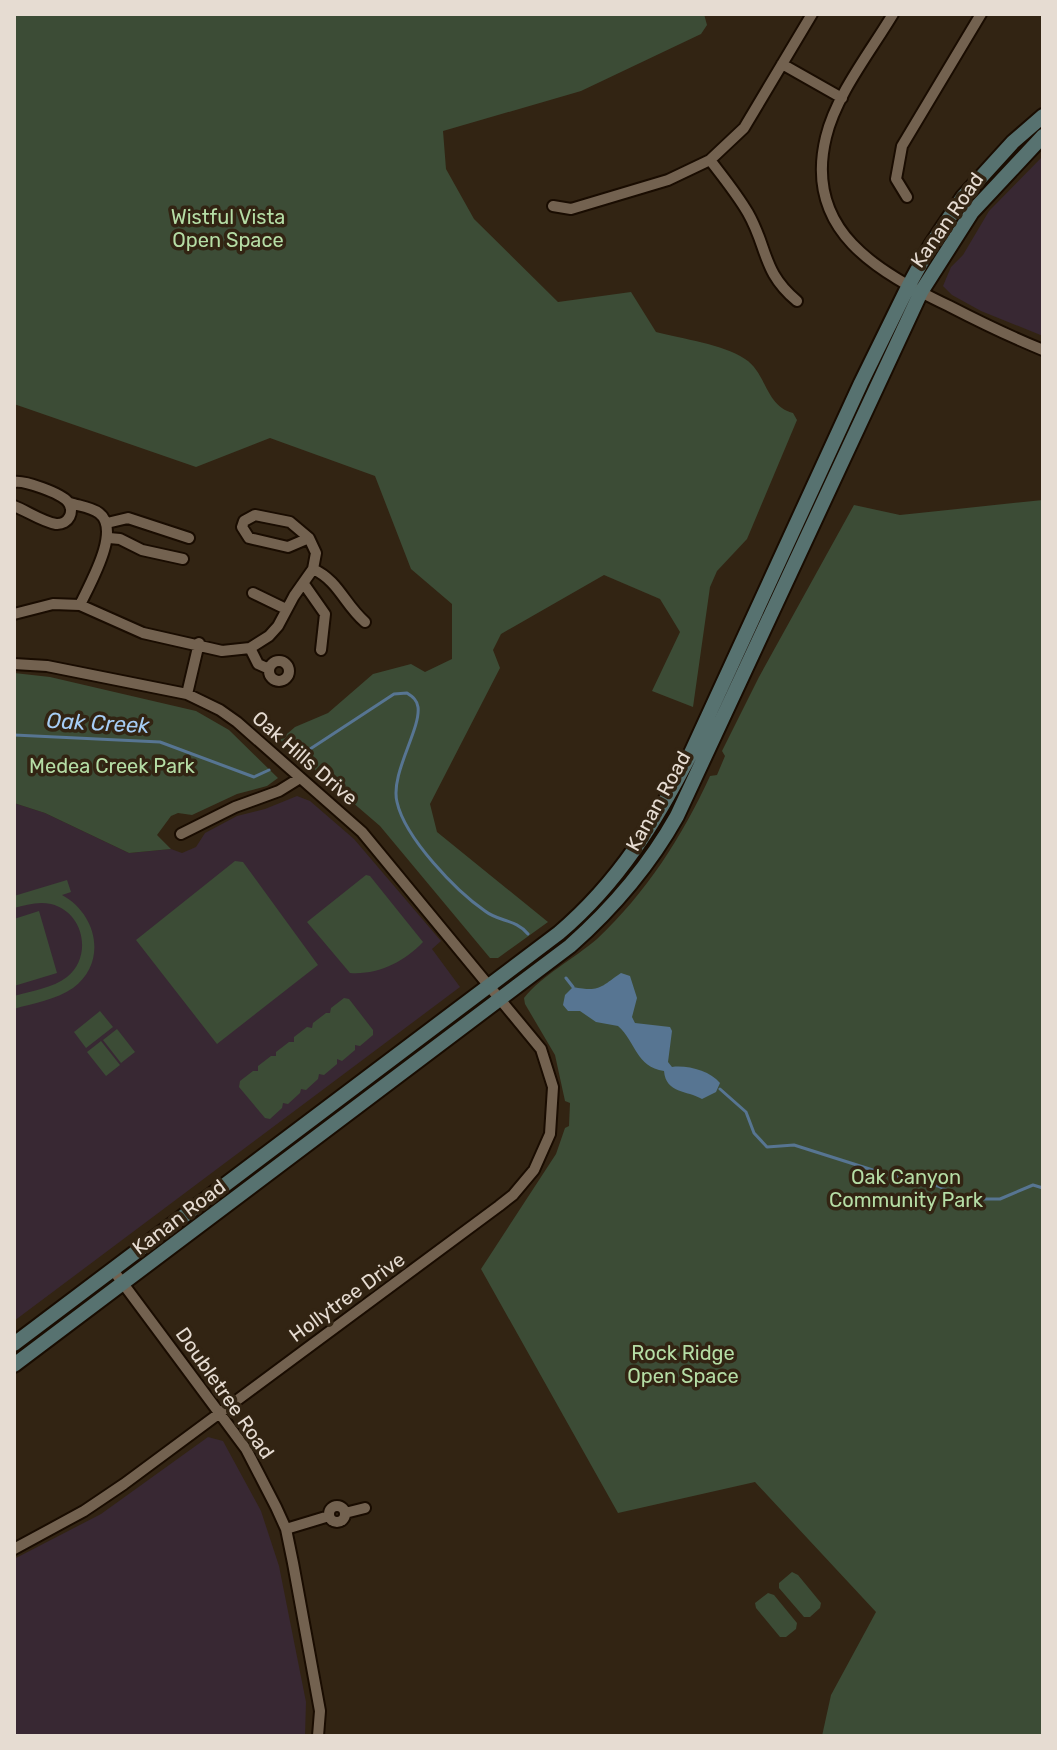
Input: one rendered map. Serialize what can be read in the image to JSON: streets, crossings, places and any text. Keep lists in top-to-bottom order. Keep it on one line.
{"streets":{"main road":["Kanan Road"],"street":["Oak Hills Drive","Hollytree Drive","Doubletree Road"]},"crossings":[["Kanan Road","Oak Hills Drive"],["Kanan Road","Hollytree Drive"],["Kanan Road","Doubletree Road"],["Oak Hills Drive","Hollytree Drive"],["Hollytree Drive","Doubletree Road"]],"water":["Oak Creek"],"parks":["Wistful Vista Open Space","Medea Creek Park","Oak Canyon Community Park","Rock Ridge Open Space"]}
